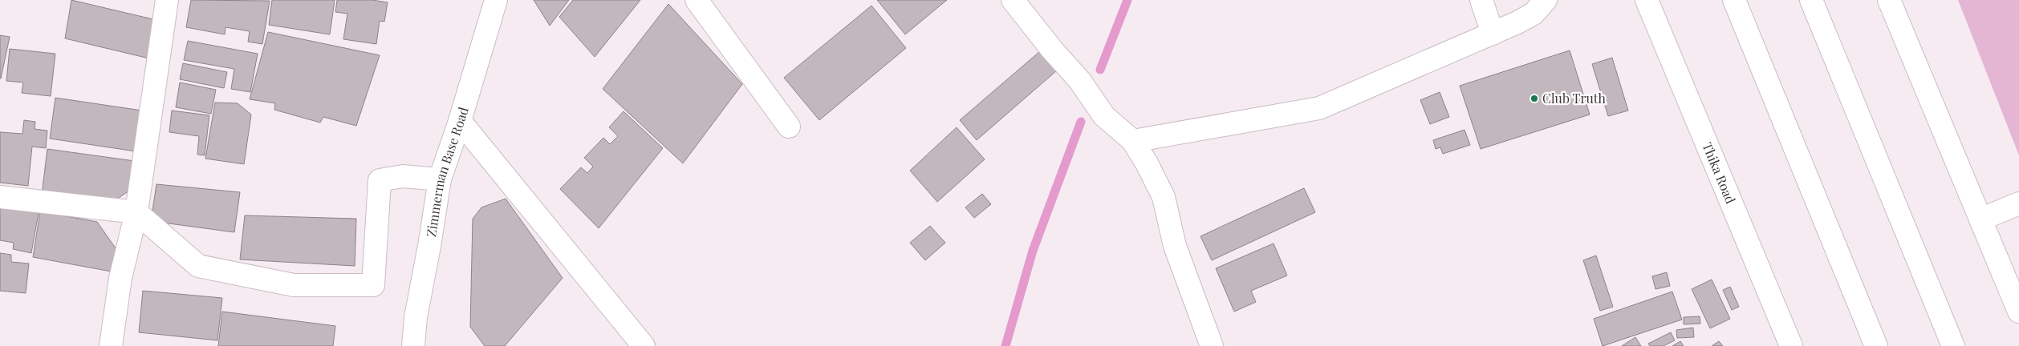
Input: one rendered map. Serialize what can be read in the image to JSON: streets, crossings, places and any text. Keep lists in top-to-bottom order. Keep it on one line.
{"streets":{"main road":["Zimmerman Base Road","Thika Road"]},"places":["Club Truth"]}
